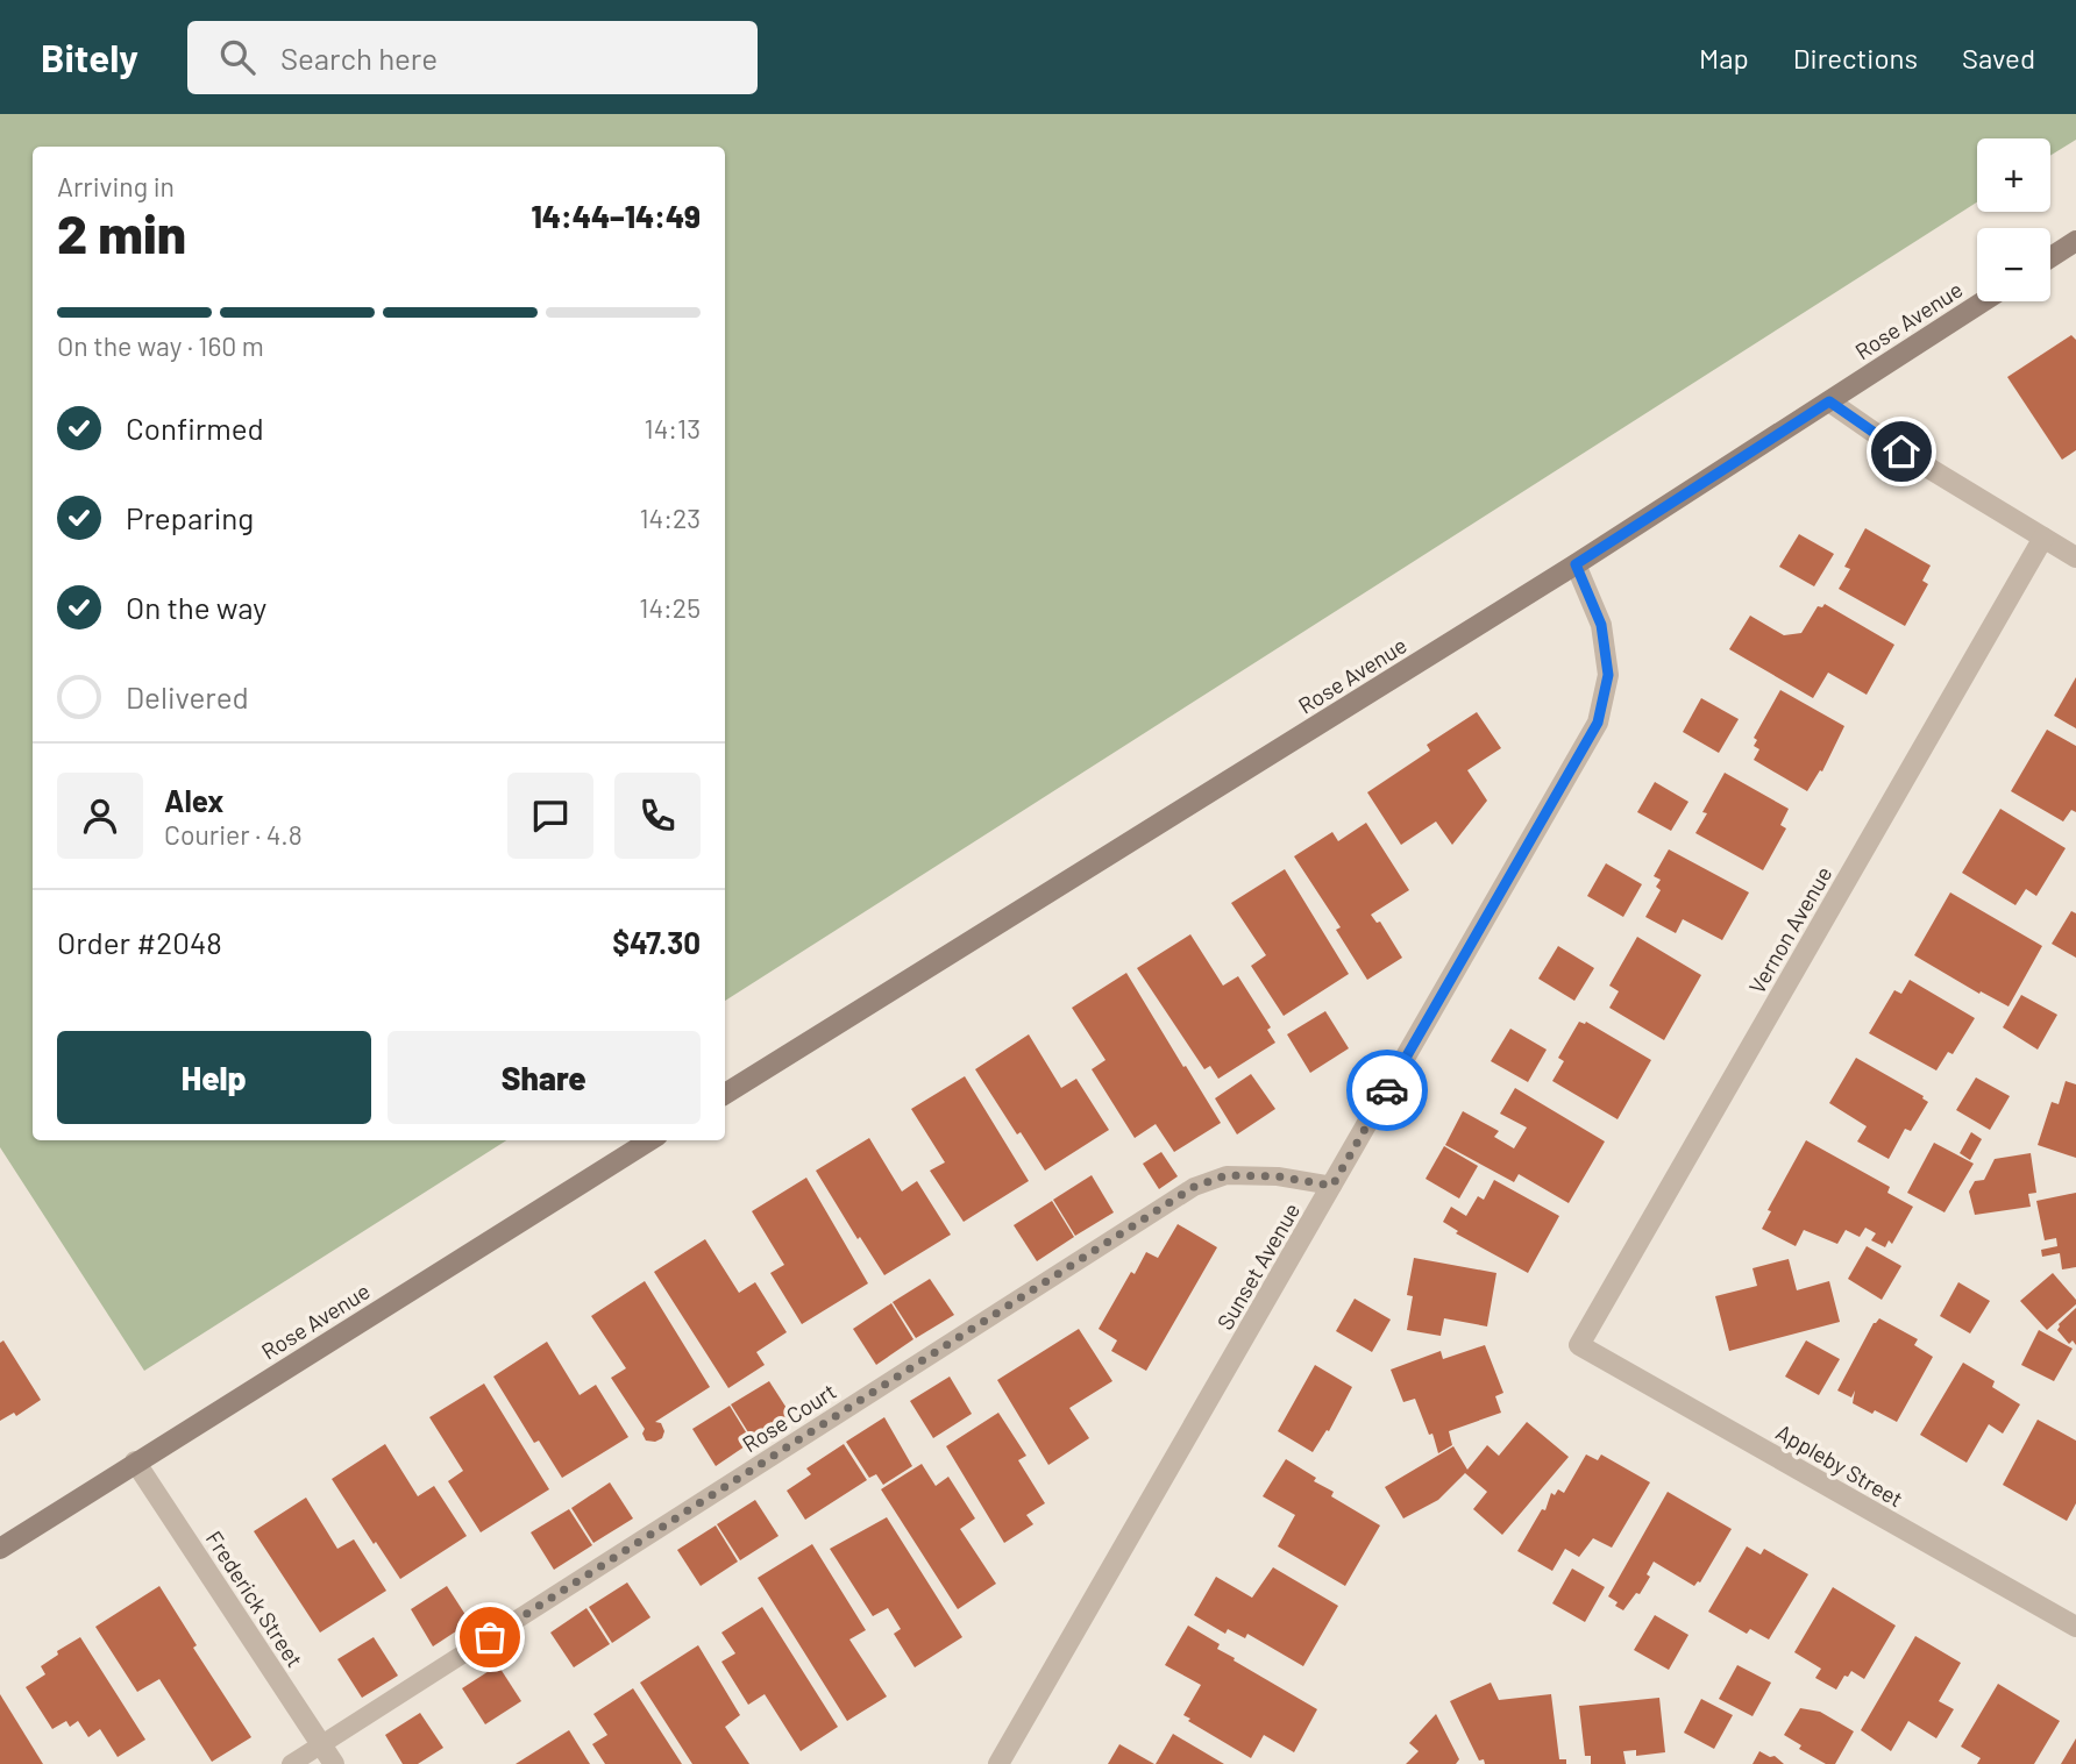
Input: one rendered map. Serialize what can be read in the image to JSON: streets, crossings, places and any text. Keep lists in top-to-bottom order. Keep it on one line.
{"streets":{"street":["Rose Avenue","Vernon Avenue","Sunset Avenue","Appleby Street","Frederick Street"],"lane":["Rose Court"]},"crossings":[["Rose Avenue","Sunset Avenue"],["Rose Avenue","Frederick Street"],["Vernon Avenue","Appleby Street"],["Sunset Avenue","Rose Court"],["Rose Court","Frederick Street"]],"page":{"header":"Bitely","search":"Search here","nav":["Map","Directions","Saved"],"map_buttons":["+","−"],"heading":["2 min","Arriving in","14:44–14:49"],"panel":["Alex","Courier · 4.8","Order #2048","$47.30"],"bar":"On the way · 160 m","list":[["Confirmed","14:13"],["Preparing","14:23"],["On the way","14:25"],"Delivered"],"buttons":["Help","Share"]}}
